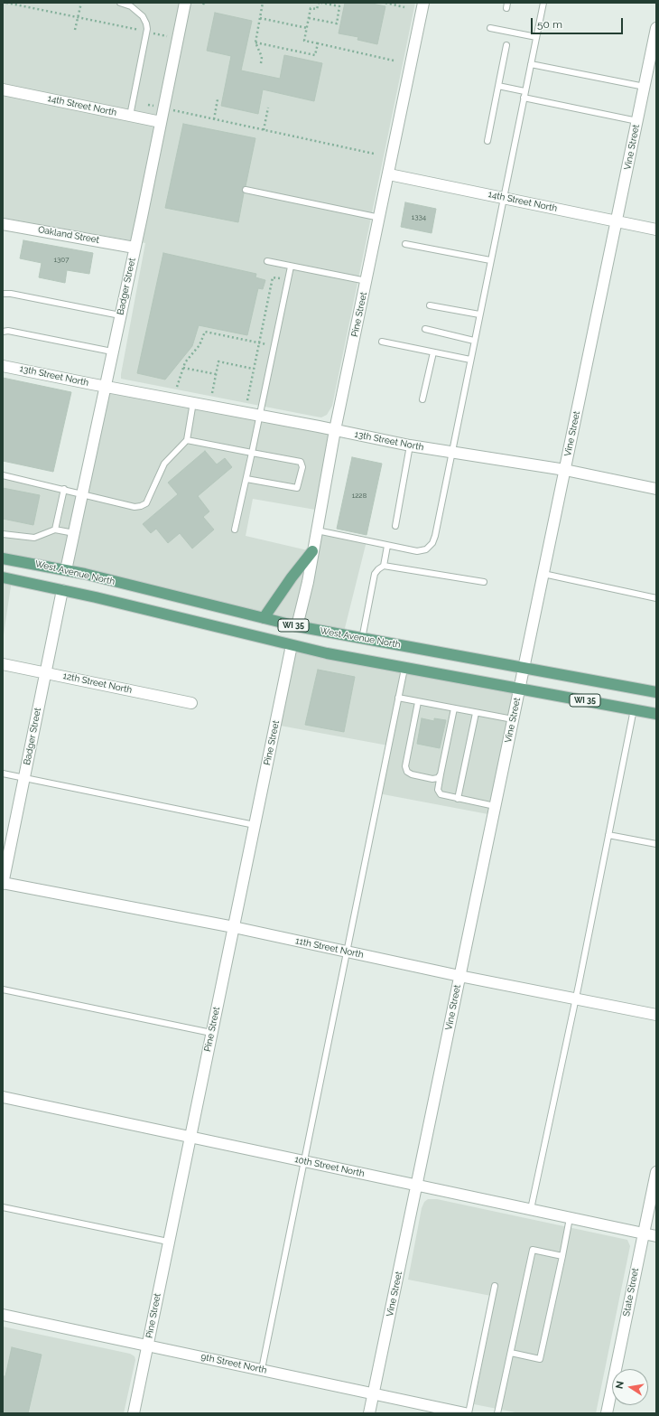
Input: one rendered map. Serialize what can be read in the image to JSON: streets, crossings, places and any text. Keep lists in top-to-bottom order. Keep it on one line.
{"streets":{"main road":["West Avenue North","WI 35"],"street":["14th Street North","Vine Street","Oakland Street","Badger Street","Pine Street","13th Street North","12th Street North","11th Street North","10th Street North","State Street","9th Street North"]},"crossings":[["14th Street North","Vine Street"],["14th Street North","Badger Street"],["14th Street North","Pine Street"],["Vine Street","13th Street North"],["Vine Street","West Avenue North"],["Vine Street","WI 35"],["Vine Street","11th Street North"],["Vine Street","10th Street North"],["Vine Street","9th Street North"],["Oakland Street","Badger Street"],["Badger Street","13th Street North"],["Badger Street","West Avenue North"],["Badger Street","WI 35"],["Badger Street","12th Street North"],["Badger Street","11th Street North"],["Pine Street","13th Street North"],["Pine Street","West Avenue North"],["Pine Street","WI 35"],["Pine Street","11th Street North"],["Pine Street","10th Street North"],["Pine Street","9th Street North"],["10th Street North","State Street"]],"house_numbers":["1334","1307","1228"],"scale_bar":"50 m","north":"left"}
